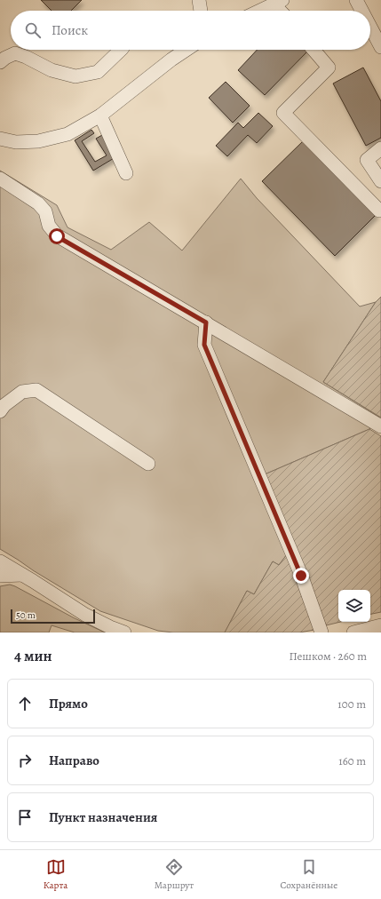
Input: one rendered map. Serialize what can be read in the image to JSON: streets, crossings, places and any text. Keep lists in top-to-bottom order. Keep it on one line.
{"scale_bar":"50 m","page":{"search":"Поиск","scale":"50 m","heading":["4 мин","Пешком · 260 m"],"list":[["Прямо","100 m"],["Направо","160 m"],"Пункт назначения"],"nav":["Карта","Маршрут","Сохранённые"]}}
